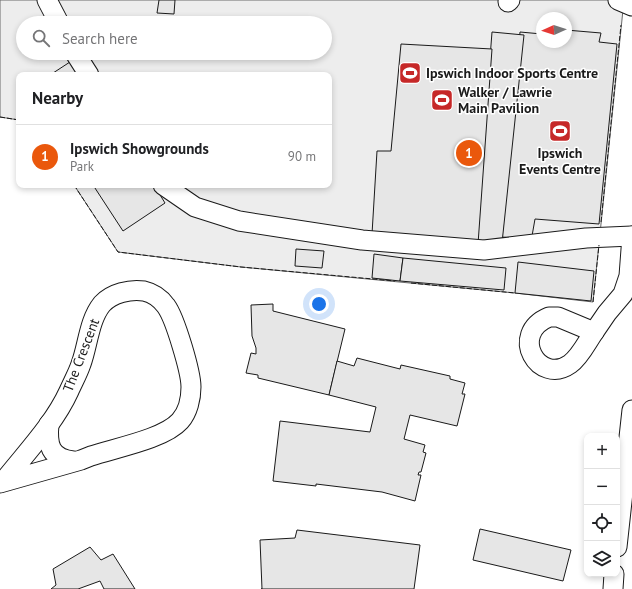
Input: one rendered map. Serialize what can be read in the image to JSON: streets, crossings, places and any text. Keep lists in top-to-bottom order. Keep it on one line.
{"streets":{"street":["The Crescent"]},"places":{"sports":["Ipswich Indoor Sports Centre","Walker / Lawrie Main Pavilion","Ipswich Events Centre"]},"north":"left","page":{"search":"Search here","heading":"Nearby","list":[{"mark":"1","name":"Ipswich Showgrounds","note":"Park","value":"90 m"}],"pins":"1","map_buttons":["+","−"]}}
